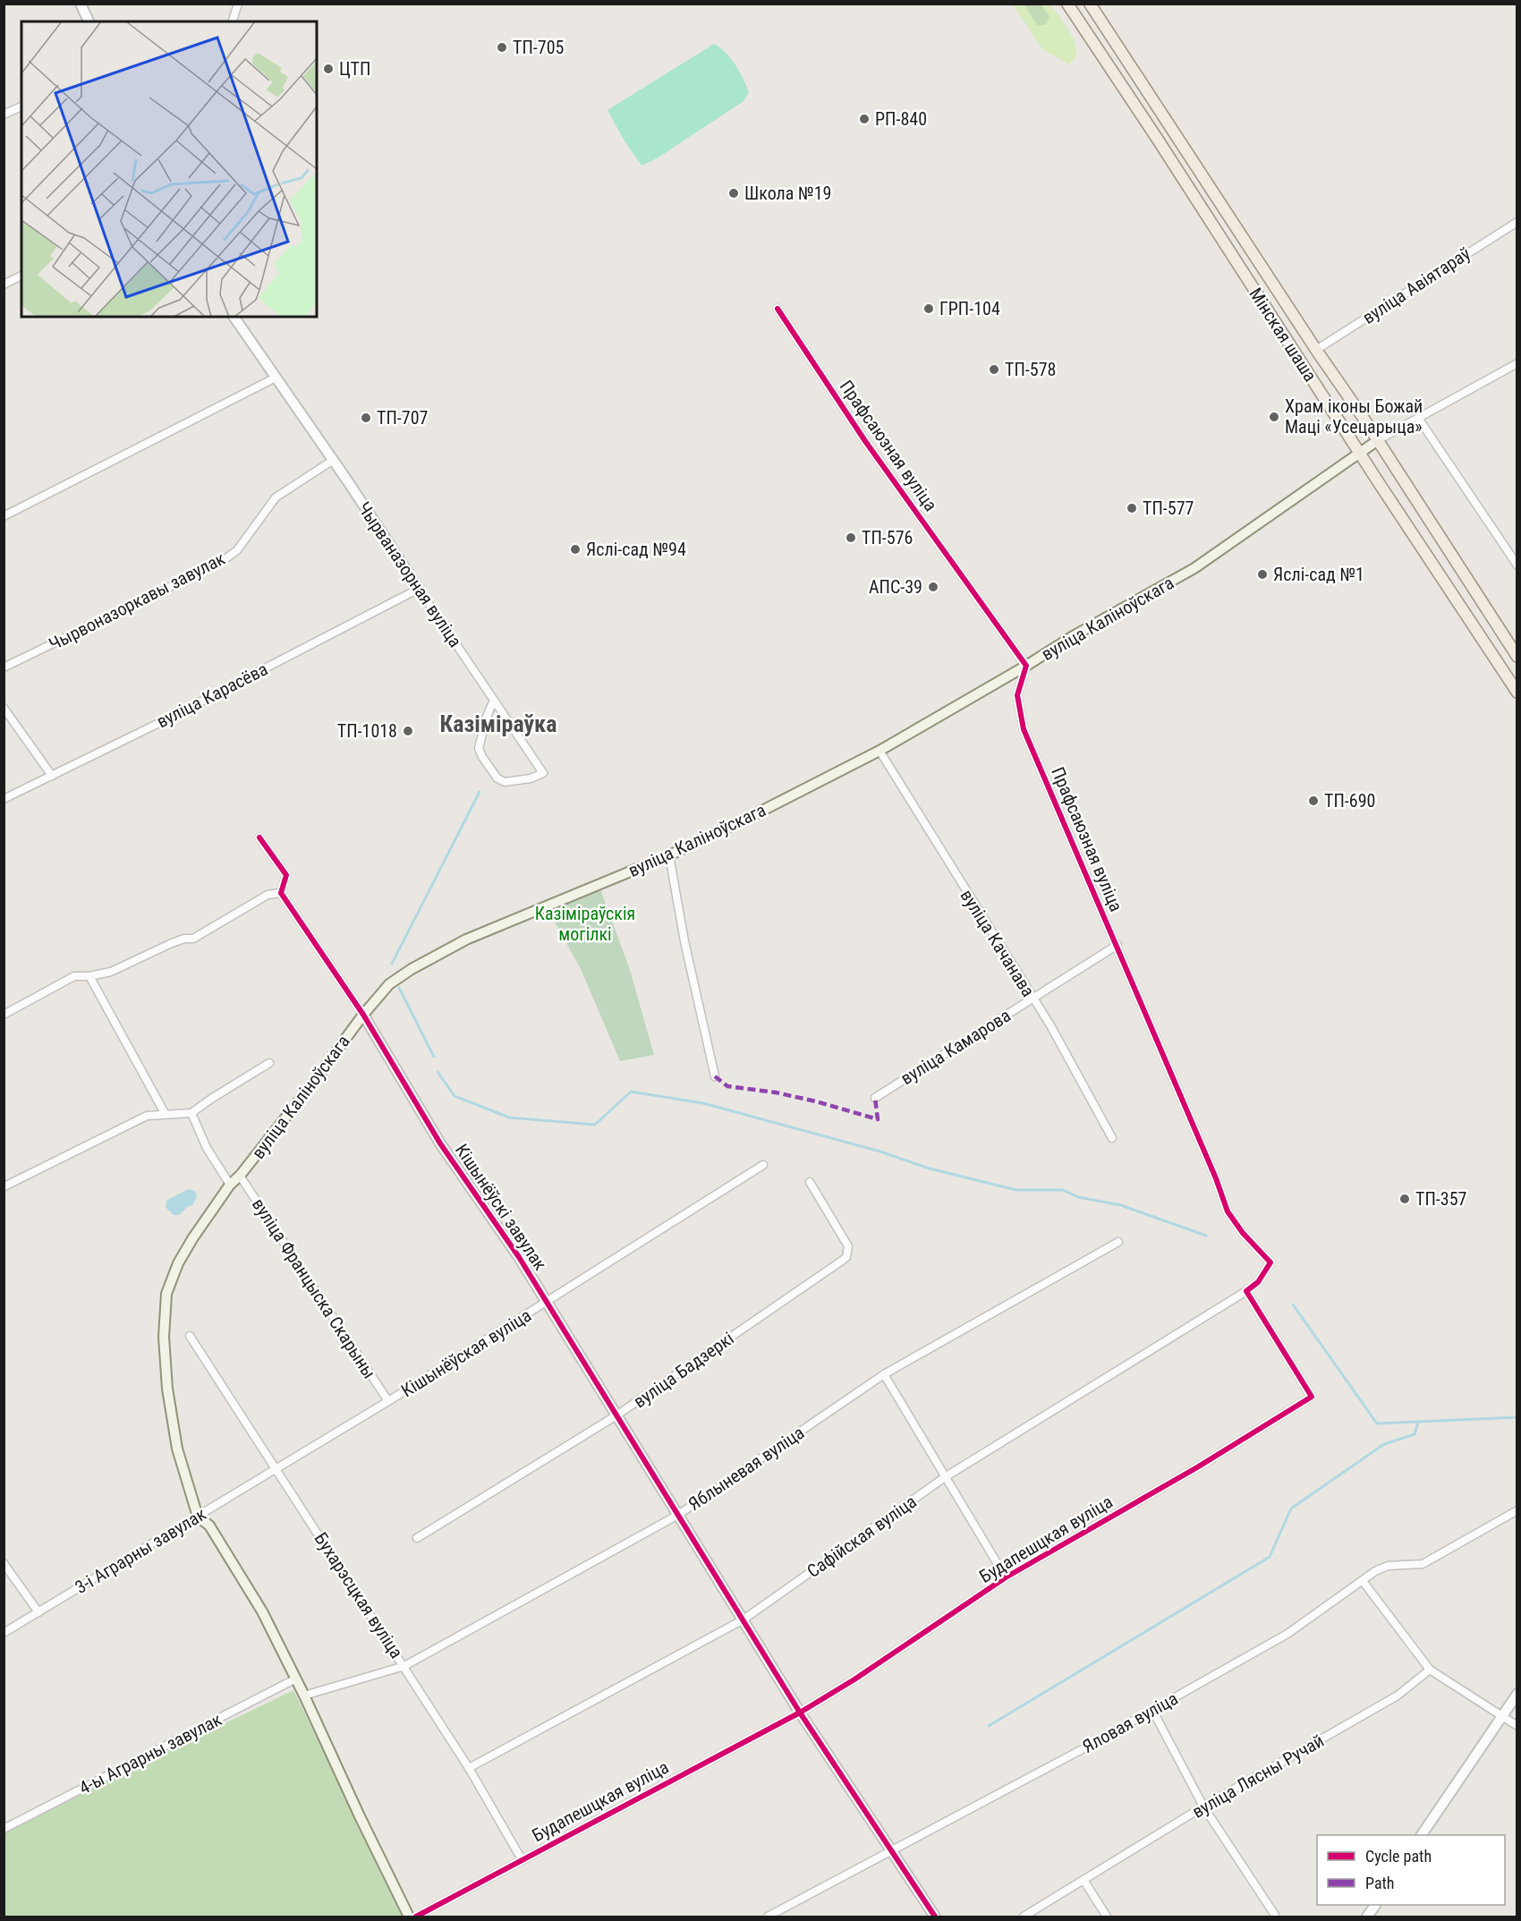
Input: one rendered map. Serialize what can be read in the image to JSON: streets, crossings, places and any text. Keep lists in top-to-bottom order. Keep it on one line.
{"streets":{"main road":["Мінская шаша","вуліца Каліноўскага"],"street":["вуліца Авіятараў","Прафсаюзная вуліца","Чырваназорная вуліца","Чырвоназоркавы завулак","вуліца Карасёва","вуліца Качанава","вуліца Камарова","Кішынёўскі завулак","вуліца Францыска Скарыны","Кішынёўская вуліца","вуліца Бадзеркі","Яблыневая вуліца","Сафійская вуліца","Будапешцкая вуліца","3-і Аграрны завулак","Бухарэсцкая вуліца","Яловая вуліца","4-ы Аграрны завулак","вуліца Лясны Ручай"]},"crossings":[["вуліца Авіятараў","Мінская шаша"],["Мінская шаша","вуліца Каліноўскага"],["Прафсаюзная вуліца","вуліца Каліноўскага"],["Прафсаюзная вуліца","вуліца Камарова"],["Прафсаюзная вуліца","Сафійская вуліца"],["Прафсаюзная вуліца","Будапешцкая вуліца"],["Чырваназорная вуліца","Чырвоназоркавы завулак"],["Чырваназорная вуліца","вуліца Карасёва"],["вуліца Каліноўскага","вуліца Качанава"],["вуліца Каліноўскага","Кішынёўскі завулак"],["вуліца Каліноўскага","вуліца Францыска Скарыны"],["вуліца Каліноўскага","3-і Аграрны завулак"],["вуліца Качанава","вуліца Камарова"],["Кішынёўскі завулак","Кішынёўская вуліца"],["Кішынёўскі завулак","вуліца Бадзеркі"],["вуліца Францыска Скарыны","Кішынёўская вуліца"],["Кішынёўская вуліца","3-і Аграрны завулак"],["Кішынёўская вуліца","Бухарэсцкая вуліца"],["Яблыневая вуліца","Бухарэсцкая вуліца"],["Сафійская вуліца","Будапешцкая вуліца"],["Сафійская вуліца","Бухарэсцкая вуліца"],["Будапешцкая вуліца","Бухарэсцкая вуліца"],["3-і Аграрны завулак","Бухарэсцкая вуліца"]],"districts":["Казіміраўка"],"parks":["Казіміраўскія могілкі"],"places":["ТП-705","ЦТП","РП-840","Школа №19","ГРП-104","ТП-578","Храм іконы Божай Маці «Усецарыца»","ТП-707","ТП-577","ТП-576","Яслі-сад №94","Яслі-сад №1","АПС-39","ТП-1018","ТП-690","ТП-357"],"legend":["Cycle path","Path"]}
